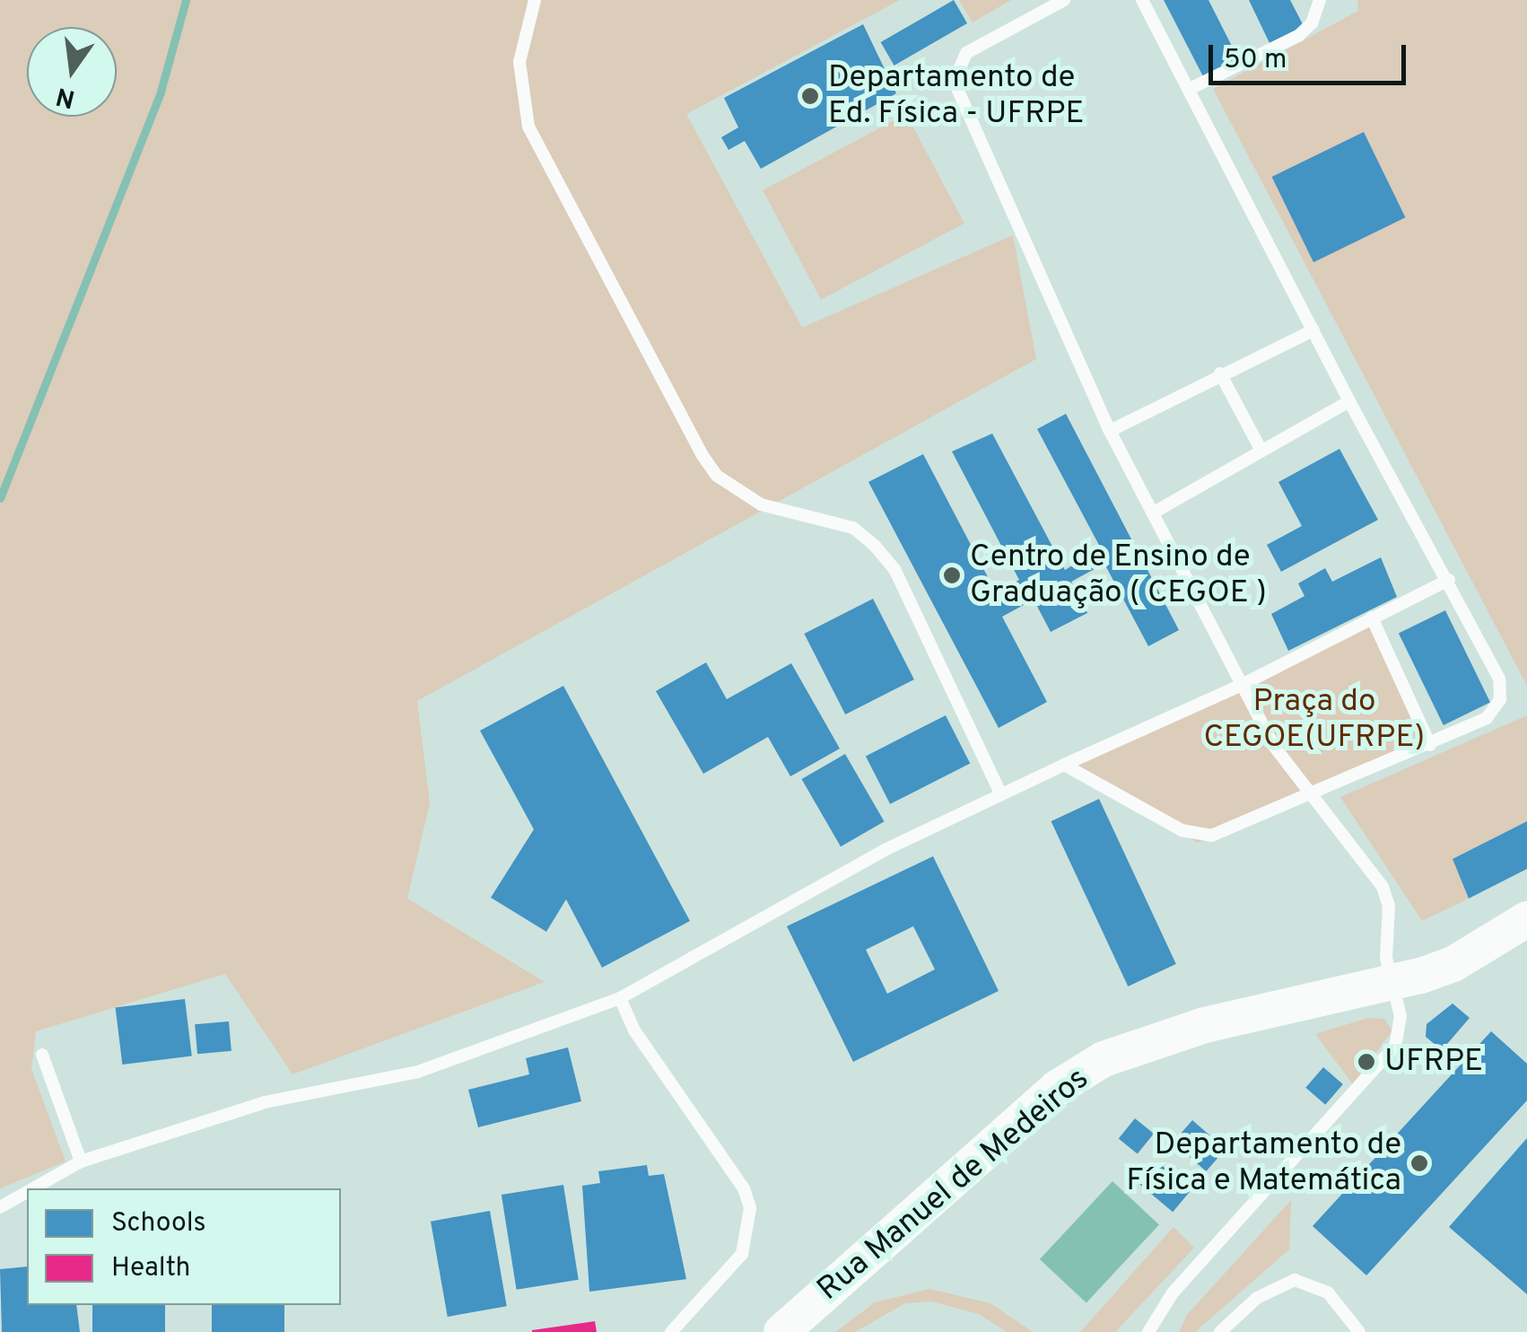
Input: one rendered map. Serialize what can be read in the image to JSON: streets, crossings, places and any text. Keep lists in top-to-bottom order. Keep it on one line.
{"streets":{"main road":["Rua Manuel de Medeiros"]},"parks":["Praça do CEGOE(UFRPE)"],"places":["Departamento de Ed. Física - UFRPE","Centro de Ensino de Graduação ( CEGOE )","UFRPE","Departamento de Física e Matemática"],"legend":["Schools","Health"],"scale_bar":"50 m","north":"bottom"}
